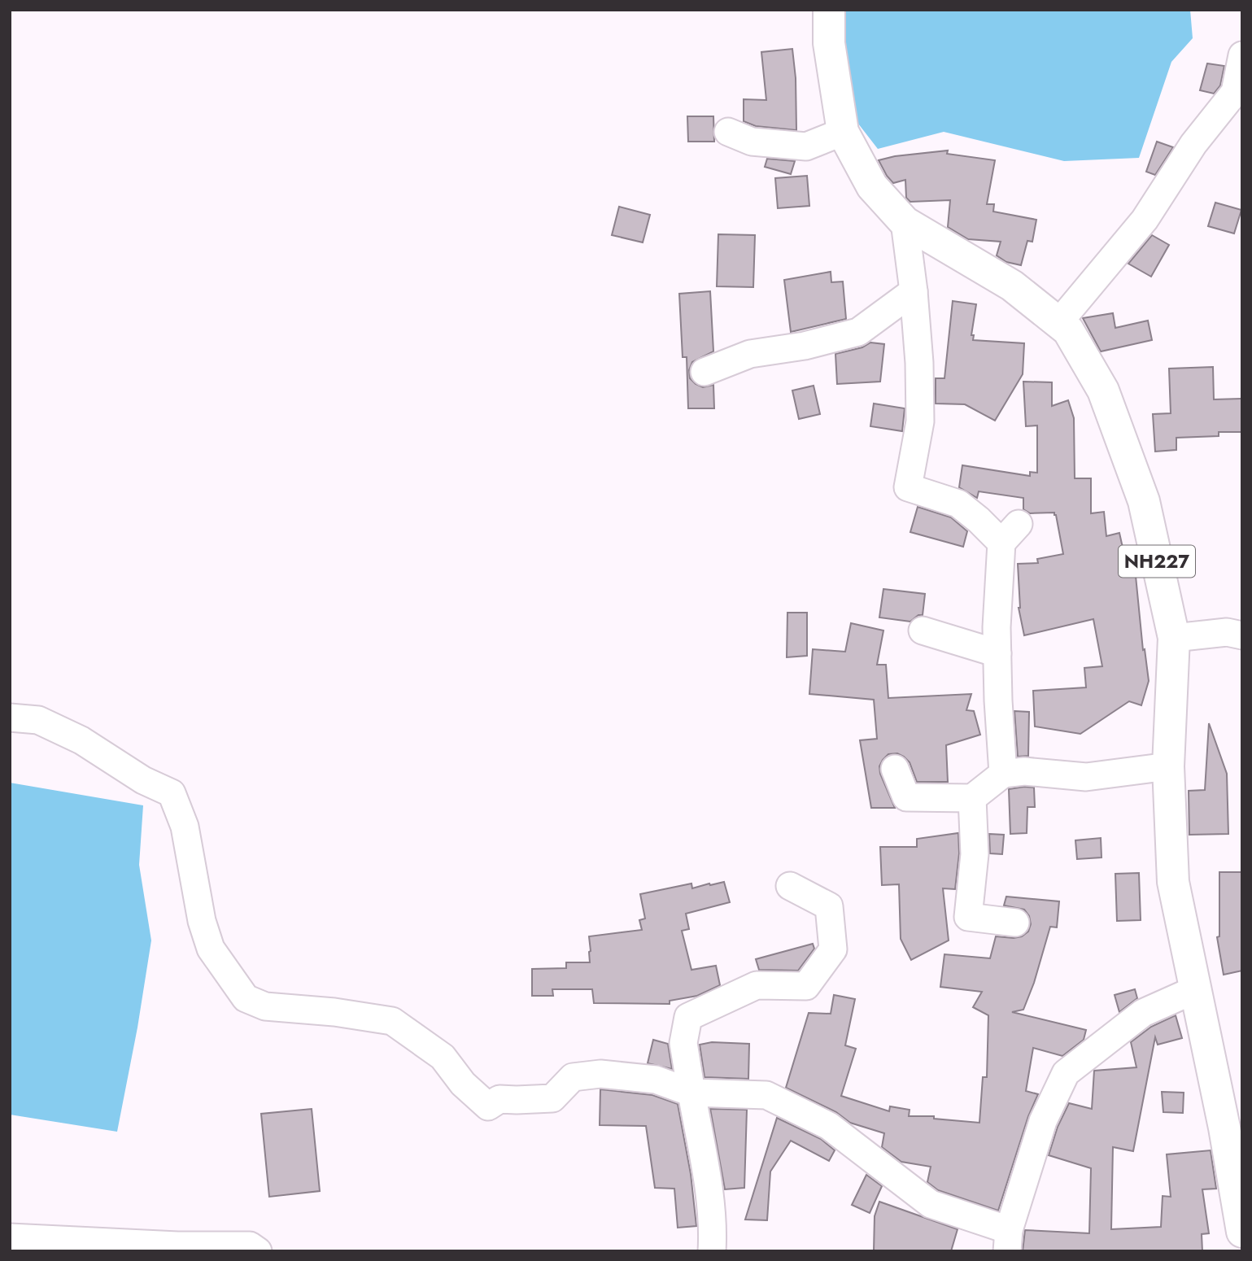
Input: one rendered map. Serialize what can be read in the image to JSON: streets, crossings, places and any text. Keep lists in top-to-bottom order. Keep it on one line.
{"streets":{"highway":["NH227"]}}
